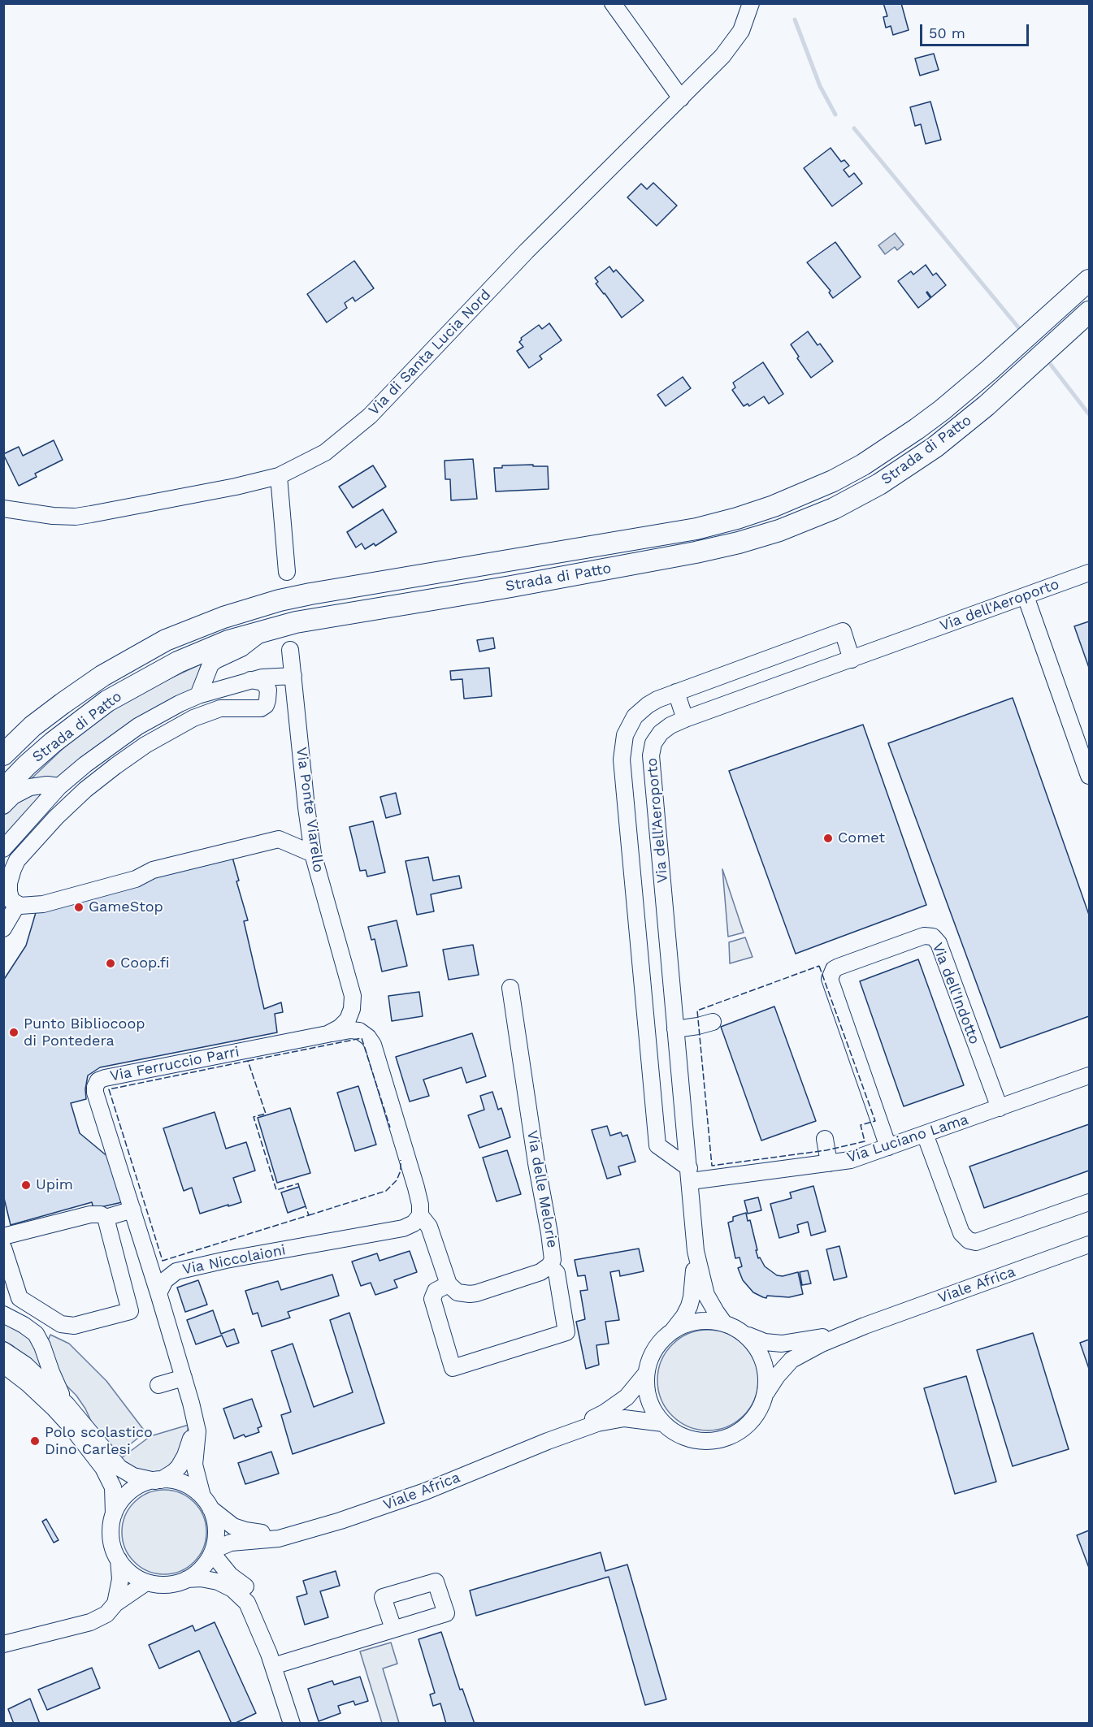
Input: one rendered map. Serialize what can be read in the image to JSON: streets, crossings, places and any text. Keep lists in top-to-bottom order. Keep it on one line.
{"streets":{"main road":["Strada di Patto"],"street":["Via di Santa Lucia Nord","Via dell'Aeroporto","Via Ponte Viarello","Via dell'Indotto","Via Ferruccio Parri","Via Luciano Lama","Via delle Melorie","Via Niccolaioni","Viale Africa"]},"crossings":[["Via dell'Aeroporto","Via Luciano Lama"],["Via dell'Aeroporto","Viale Africa"],["Via Ponte Viarello","Via Ferruccio Parri"],["Via dell'Indotto","Via Luciano Lama"],["Via Ferruccio Parri","Via Niccolaioni"]],"places":["Comet","GameStop","Coop.fi","Punto Bibliocoop di Pontedera","Upim","Polo scolastico Dino Carlesi"],"scale_bar":"50 m"}
